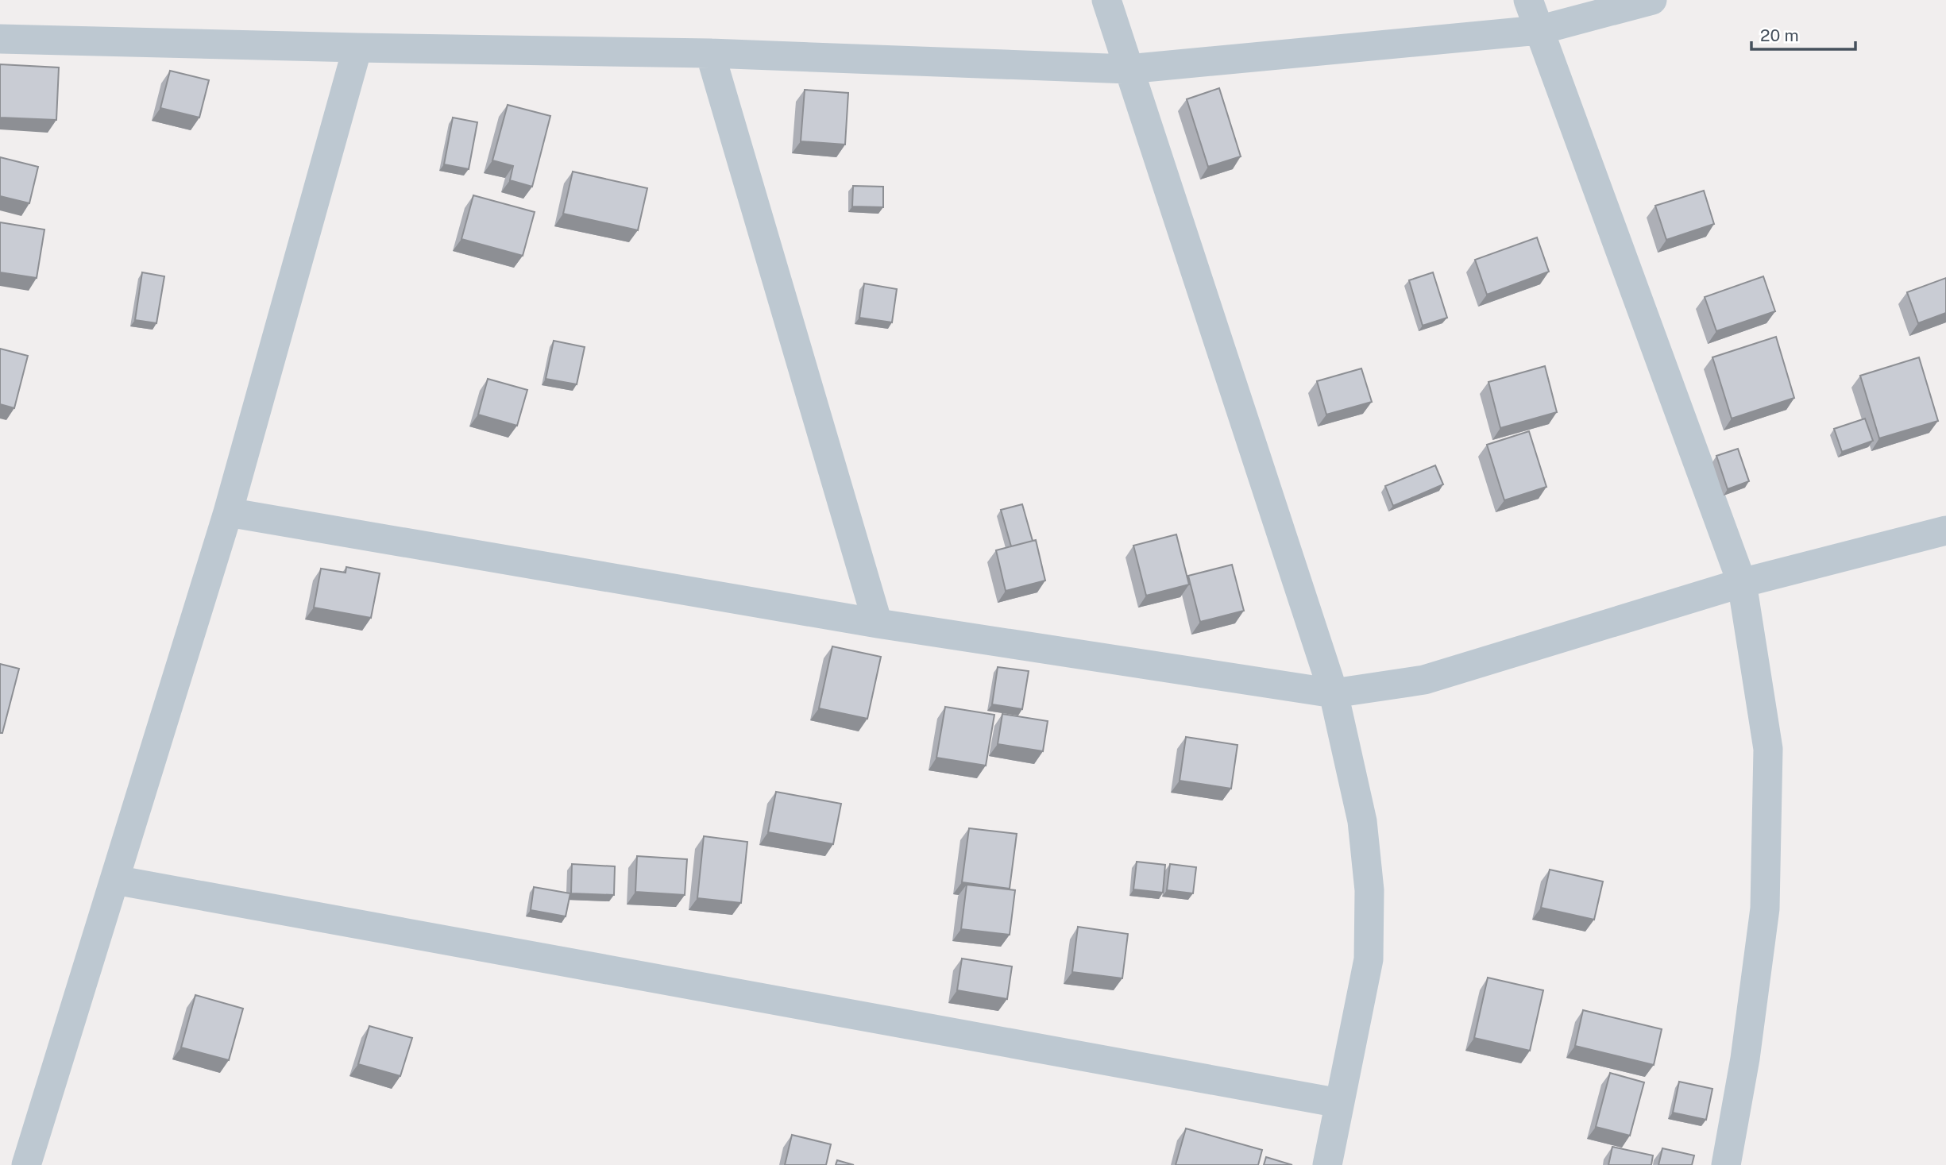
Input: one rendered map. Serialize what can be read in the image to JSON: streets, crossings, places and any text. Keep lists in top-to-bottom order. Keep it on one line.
{"scale_bar":"20 m"}
